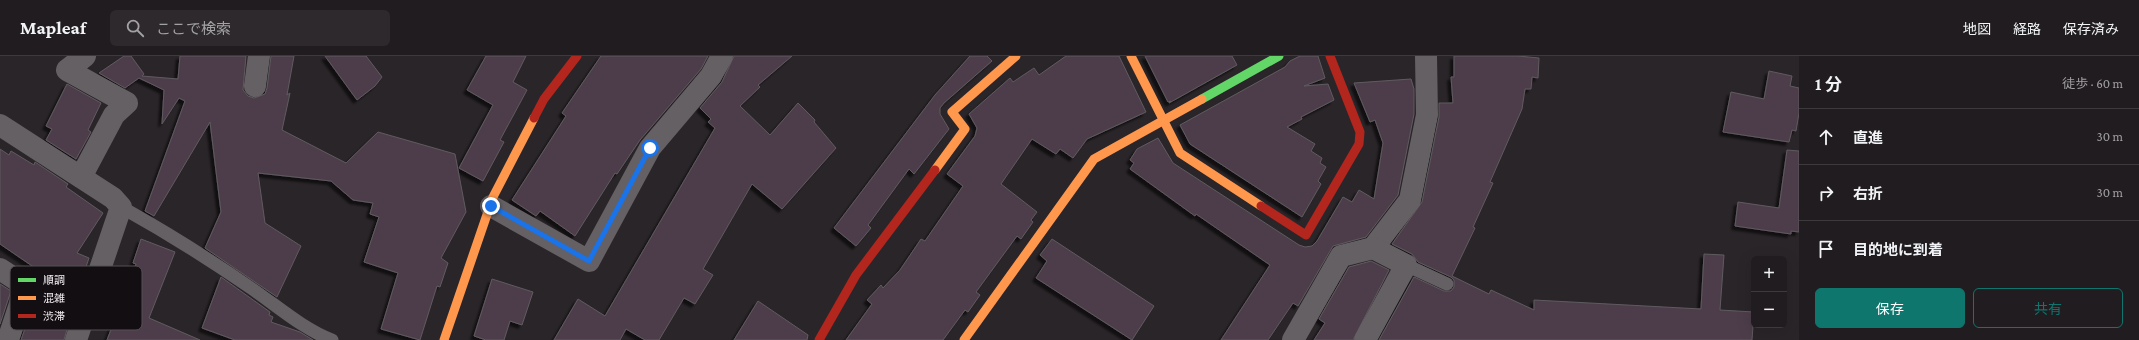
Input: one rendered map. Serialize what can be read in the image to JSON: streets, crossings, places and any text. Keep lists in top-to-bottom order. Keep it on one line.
{"legend":["順調","混雑","渋滞"],"page":{"header":"Mapleaf","search":"ここで検索","nav":["地図","経路","保存済み"],"heading":["1 分","徒歩 · 60 m"],"list":[["直進","30 m"],["右折","30 m"],"目的地に到着"],"map_buttons":["+","−"],"buttons":["保存","共有"]}}
